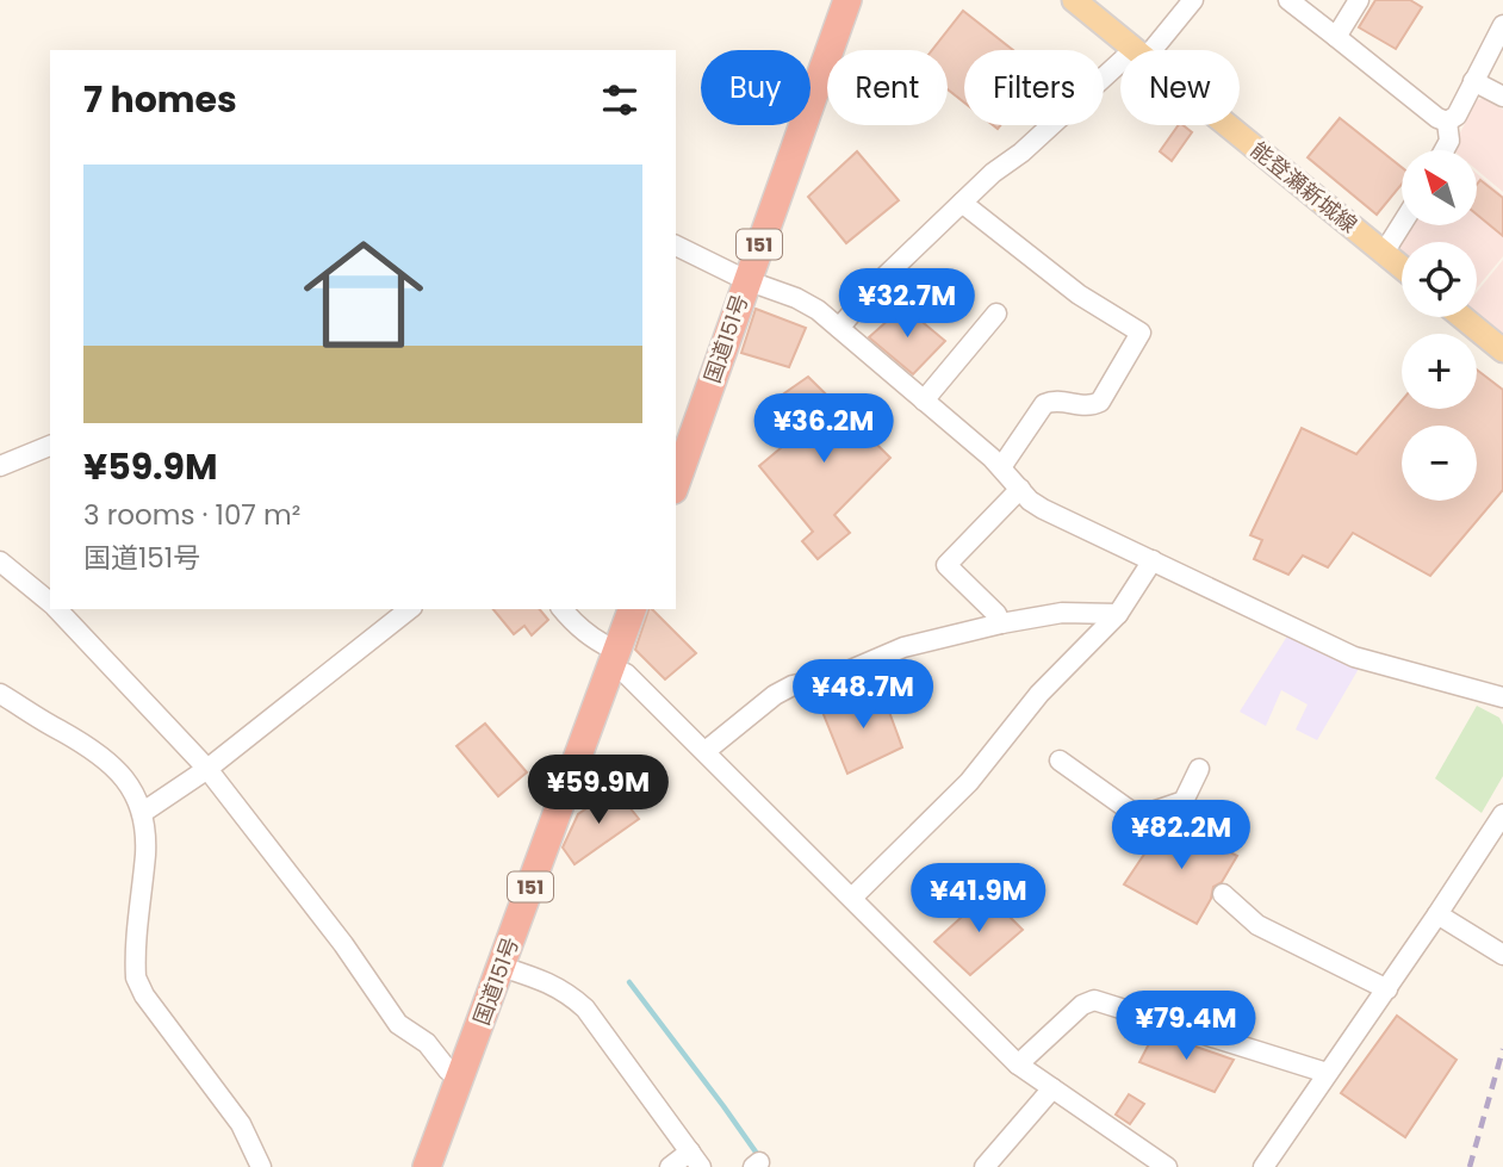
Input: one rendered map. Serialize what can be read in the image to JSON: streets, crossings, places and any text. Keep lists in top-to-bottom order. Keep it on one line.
{"streets":{"highway":["151","国道151号"],"main road":["能登瀬新城線"]},"north":"top left","page":{"chip":["Buy","Rent","Filters","New"],"heading":"7 homes","map_buttons":["+","−"],"list":[{"name":"¥59.9M","note":"3 rooms · 107 m² · 国道151号"}],"price":["¥32.7M","¥36.2M","¥48.7M","¥59.9M","¥82.2M","¥41.9M","¥79.4M"]}}
